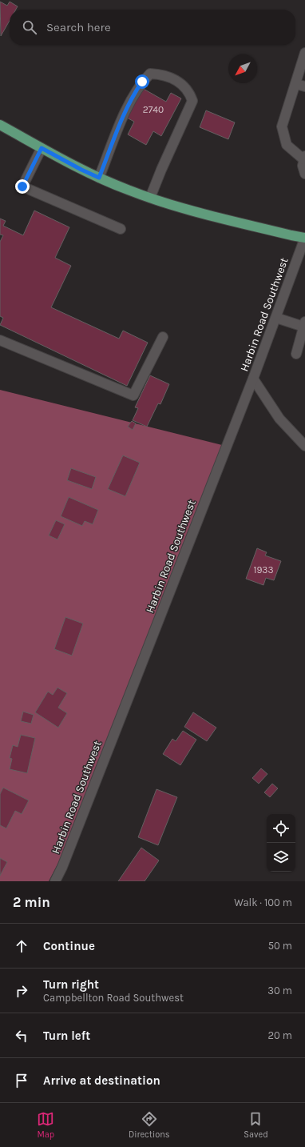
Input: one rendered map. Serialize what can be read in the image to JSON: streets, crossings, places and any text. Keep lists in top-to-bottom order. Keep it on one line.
{"streets":{"street":["Harbin Road Southwest"]},"house_numbers":["2740","1933"],"north":"bottom left","page":{"search":"Search here","heading":["2 min","Walk · 100 m"],"list":[["Continue","50 m"],["Turn right","Campbellton Road Southwest","30 m"],["Turn left","20 m"],"Arrive at destination"],"nav":["Map","Directions","Saved"]}}
